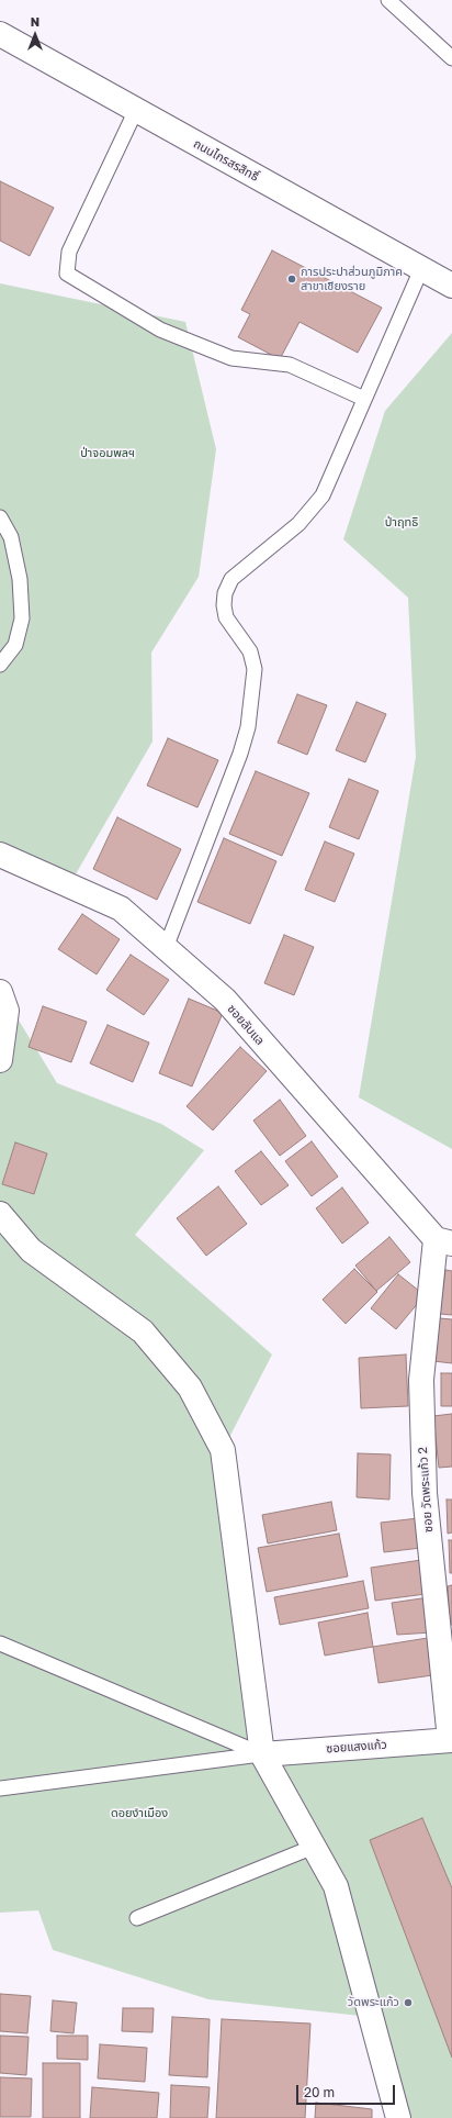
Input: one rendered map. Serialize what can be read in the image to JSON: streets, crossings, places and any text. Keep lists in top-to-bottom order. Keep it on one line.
{"streets":{"street":["ถนนไกรสรสิทธิ์","ซอยลับแล","ซอย วัดพระแก้ว 2","ซอยแสงแก้ว"]},"crossings":[["ซอยลับแล","ซอย วัดพระแก้ว 2"],["ซอย วัดพระแก้ว 2","ซอยแสงแก้ว"]],"parks":["ป่าจอมพลฯ","ป่าฤทธิ","ดอยงำเมือง"],"places":["การประปาส่วนภูมิภาค สาขาเชียงราย","วัดพระแก้ว"],"scale_bar":"20 m","north":"top"}
